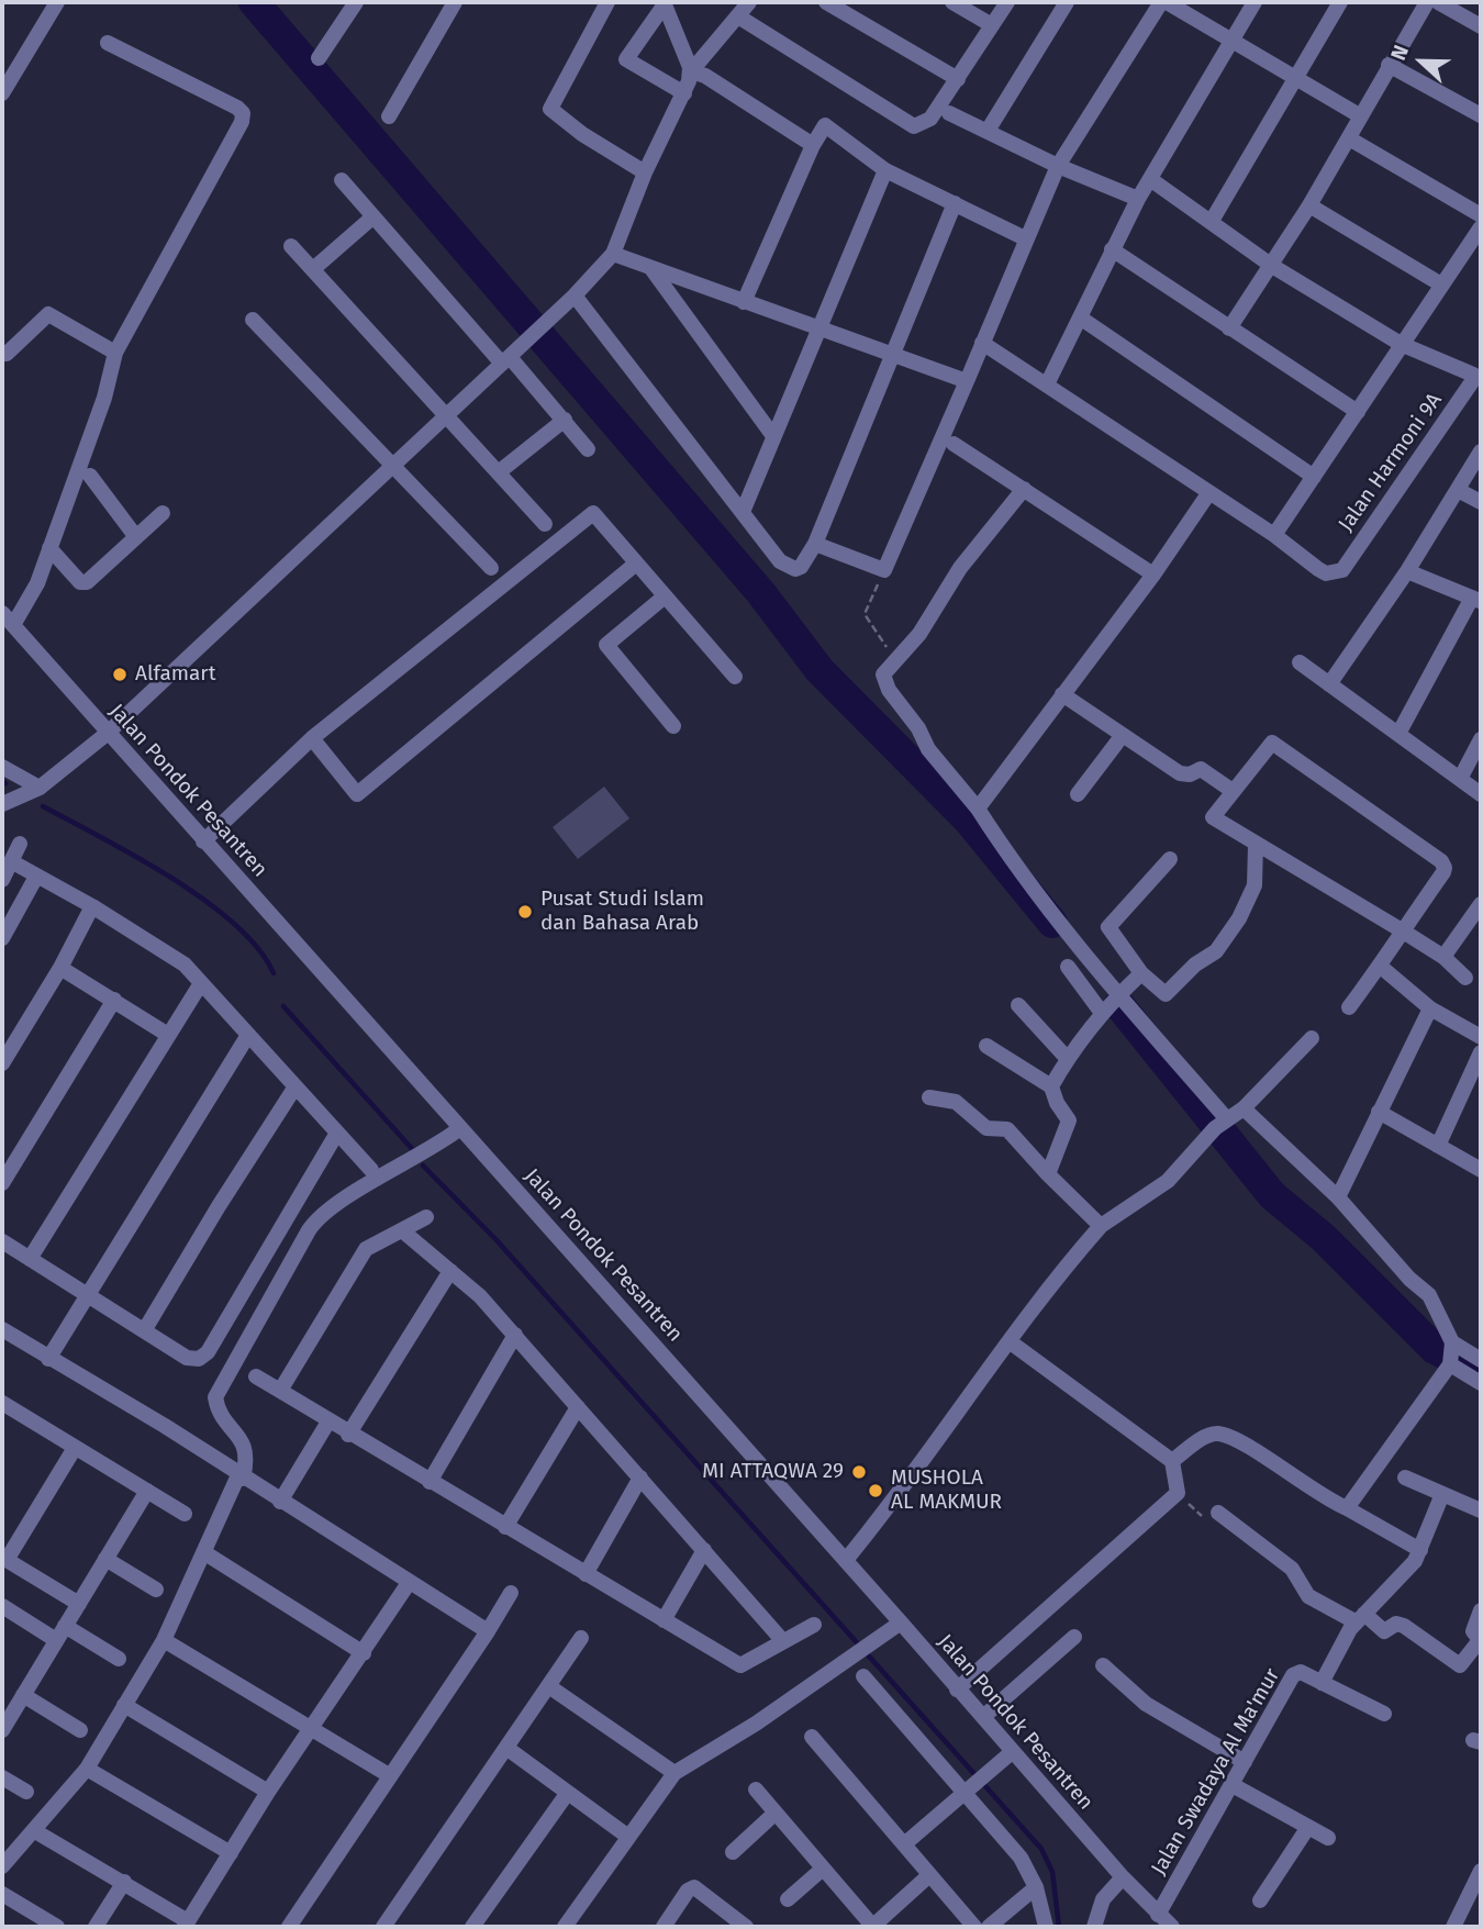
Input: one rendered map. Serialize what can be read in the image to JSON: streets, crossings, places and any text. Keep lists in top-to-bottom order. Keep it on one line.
{"streets":{"street":["Jalan Harmoni 9A","Jalan Pondok Pesantren","Jalan Swadaya Al Ma'mur"]},"crossings":[["Jalan Pondok Pesantren","Jalan Swadaya Al Ma'mur"]],"places":["Alfamart","Pusat Studi Islam dan Bahasa Arab","MI ATTAQWA 29","MUSHOLA AL MAKMUR"],"north":"left"}
